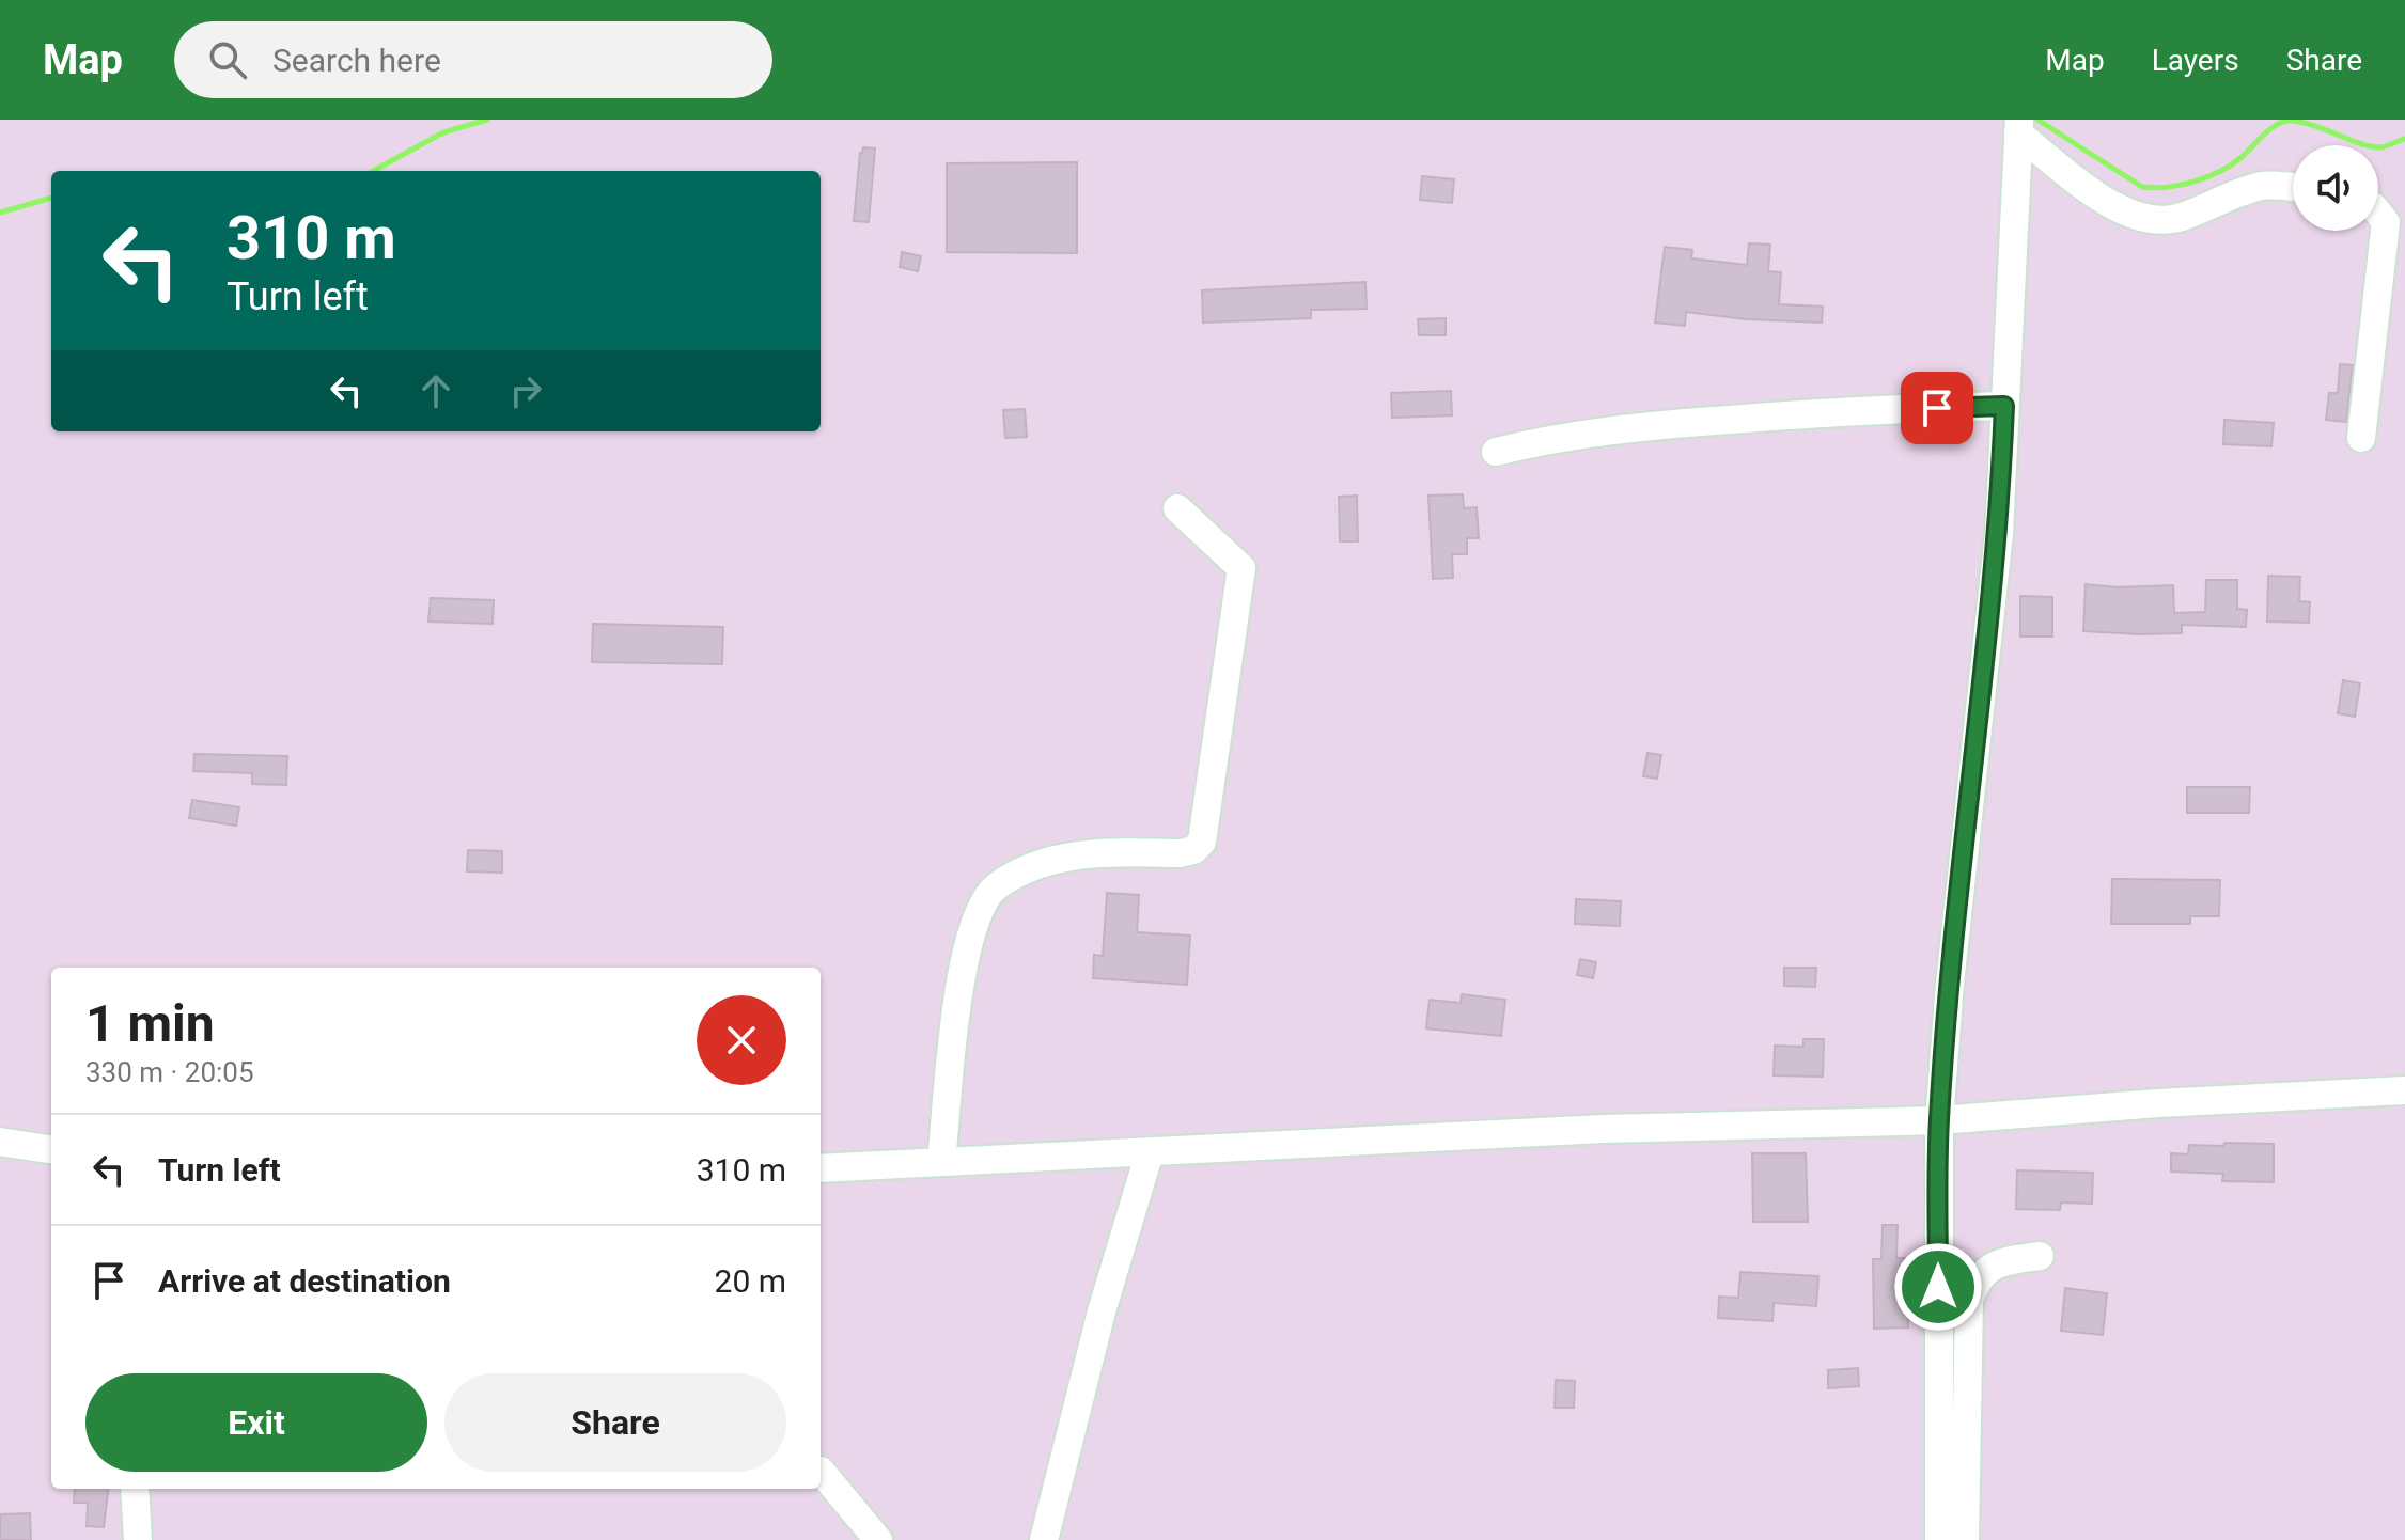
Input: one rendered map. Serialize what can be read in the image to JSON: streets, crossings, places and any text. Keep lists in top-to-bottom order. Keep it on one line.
{"page":{"header":"Map","search":"Search here","nav":["Map","Layers","Share"],"turn":["310 m","Turn left"],"heading":["1 min","330 m · 20:05"],"list":[{"name":"Turn left","value":"310 m"},{"name":"Arrive at destination","value":"20 m"}],"buttons":["Exit","Share"]}}
